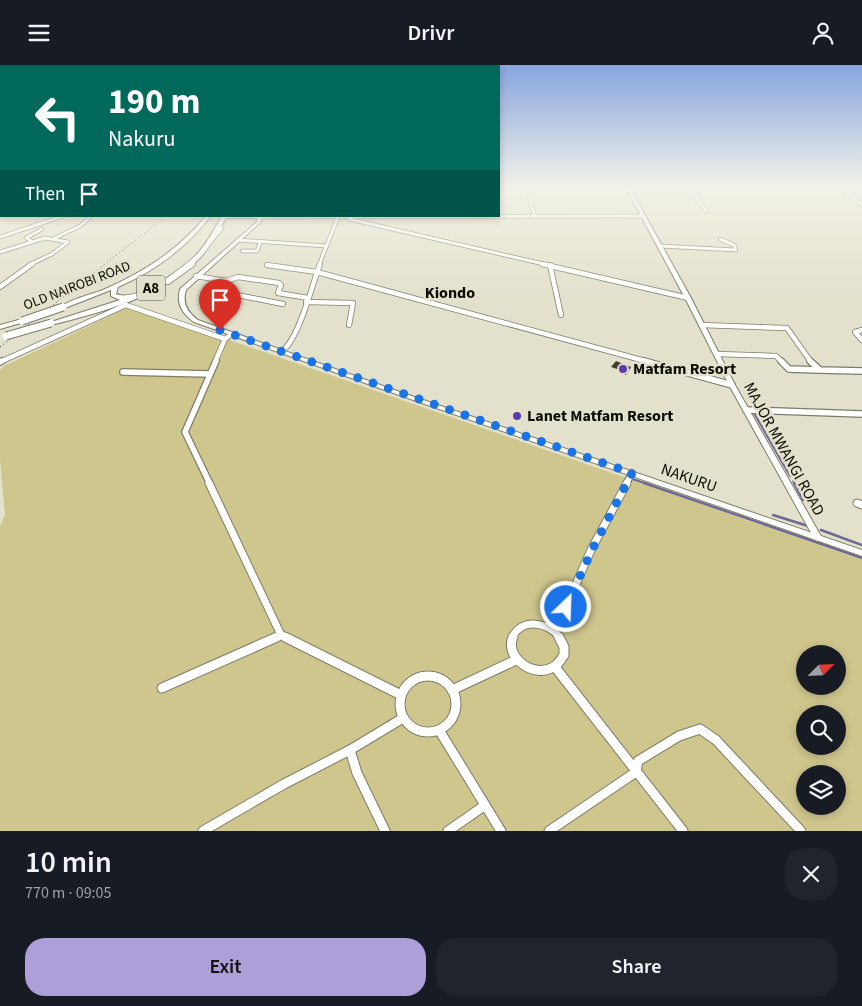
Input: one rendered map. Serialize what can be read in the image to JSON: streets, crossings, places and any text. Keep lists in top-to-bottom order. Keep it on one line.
{"streets":{"highway":["OLD NAIROBI ROAD","A8"],"main road":["NAKURU"],"street":["MAJOR MWANGI ROAD"]},"crossings":[["MAJOR MWANGI ROAD","NAKURU"]],"districts":["Kiondo"],"places":["Matfam Resort","Lanet Matfam Resort"],"north":"top right","page":{"header":"Drivr","turn":["190 m","Nakuru"],"then":"Then","heading":["10 min","770 m · 09:05"],"buttons":["Exit","Share"]}}
